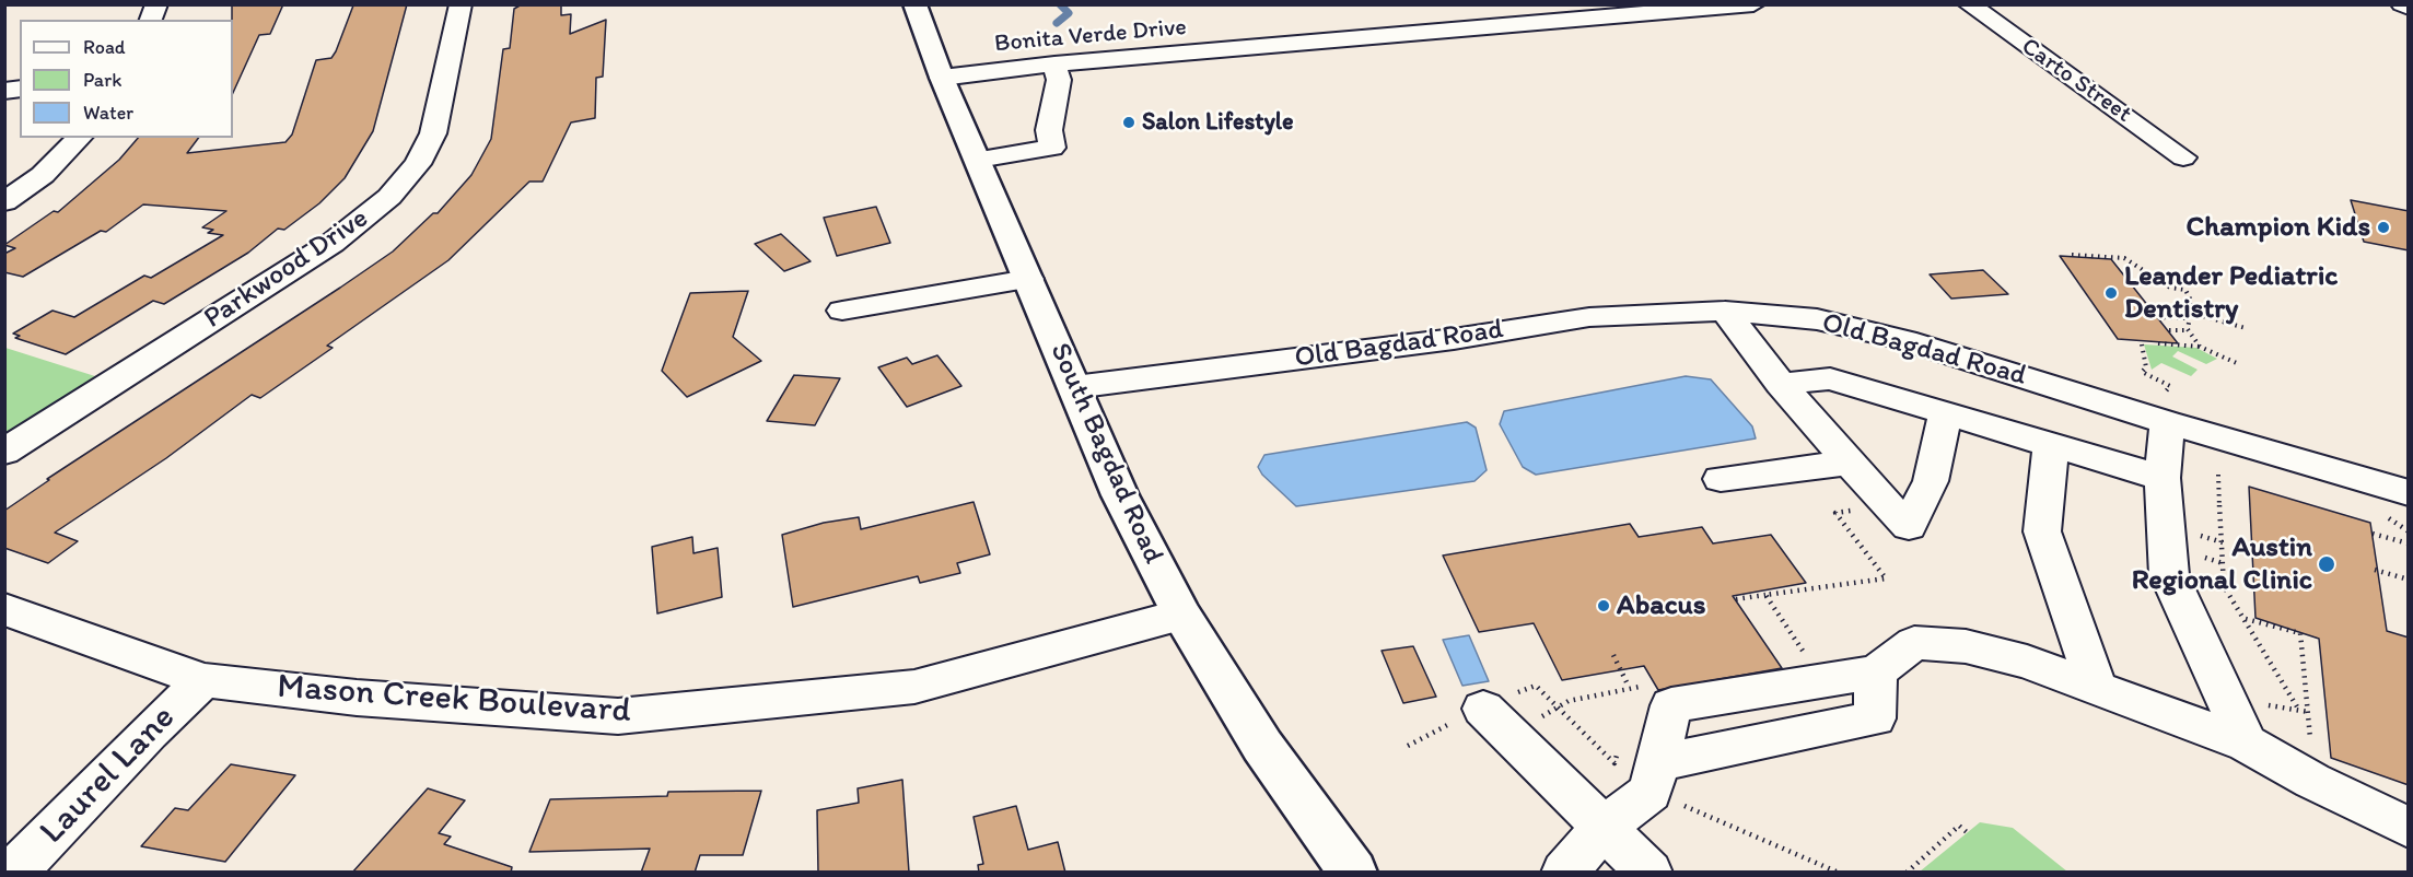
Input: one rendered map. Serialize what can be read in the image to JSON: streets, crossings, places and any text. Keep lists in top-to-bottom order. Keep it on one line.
{"streets":{"main road":["South Bagdad Road"],"street":["Bonita Verde Drive","Carto Street","Parkwood Drive","Old Bagdad Road","Mason Creek Boulevard","Laurel Lane"]},"crossings":[["Bonita Verde Drive","South Bagdad Road"],["Old Bagdad Road","South Bagdad Road"],["South Bagdad Road","Mason Creek Boulevard"],["Mason Creek Boulevard","Laurel Lane"]],"places":["Salon Lifestyle","Champion Kids","Leander Pediatric Dentistry","Austin Regional Clinic","Abacus"],"legend":["Road","Park","Water"]}
